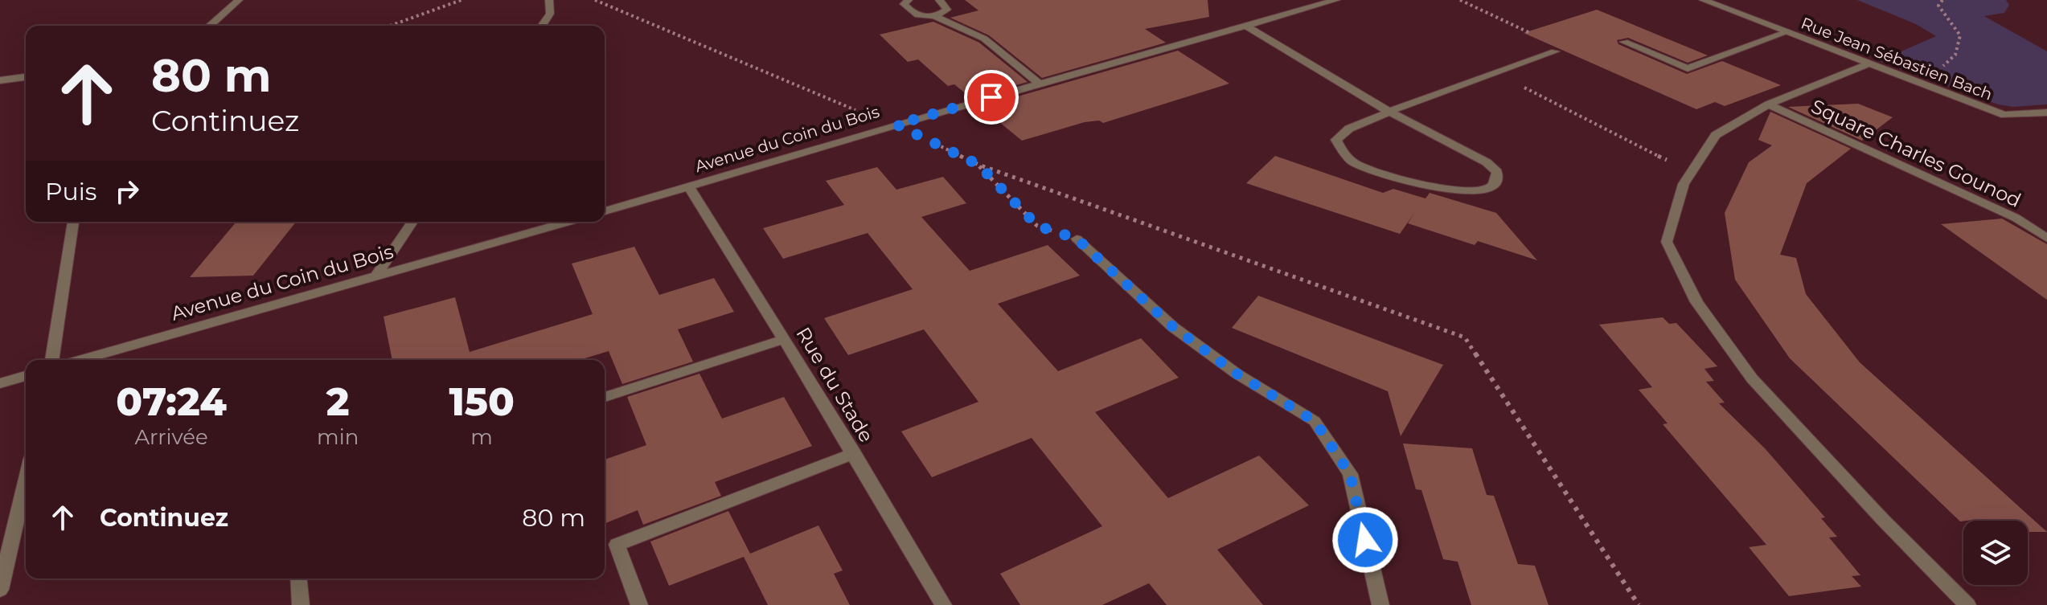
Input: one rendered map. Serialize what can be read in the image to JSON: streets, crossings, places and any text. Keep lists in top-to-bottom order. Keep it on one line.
{"streets":{"street":["Rue Jean Sébastien Bach","Avenue du Coin du Bois","Square Charles Gounod","Rue du Stade"]},"crossings":[["Avenue du Coin du Bois","Rue du Stade"]],"page":{"turn":["80 m","Continuez"],"then":"Puis","eta":["07:24","Arrivée","2","min","150","m"],"list":[{"name":"Continuez","value":"80 m"}]}}
